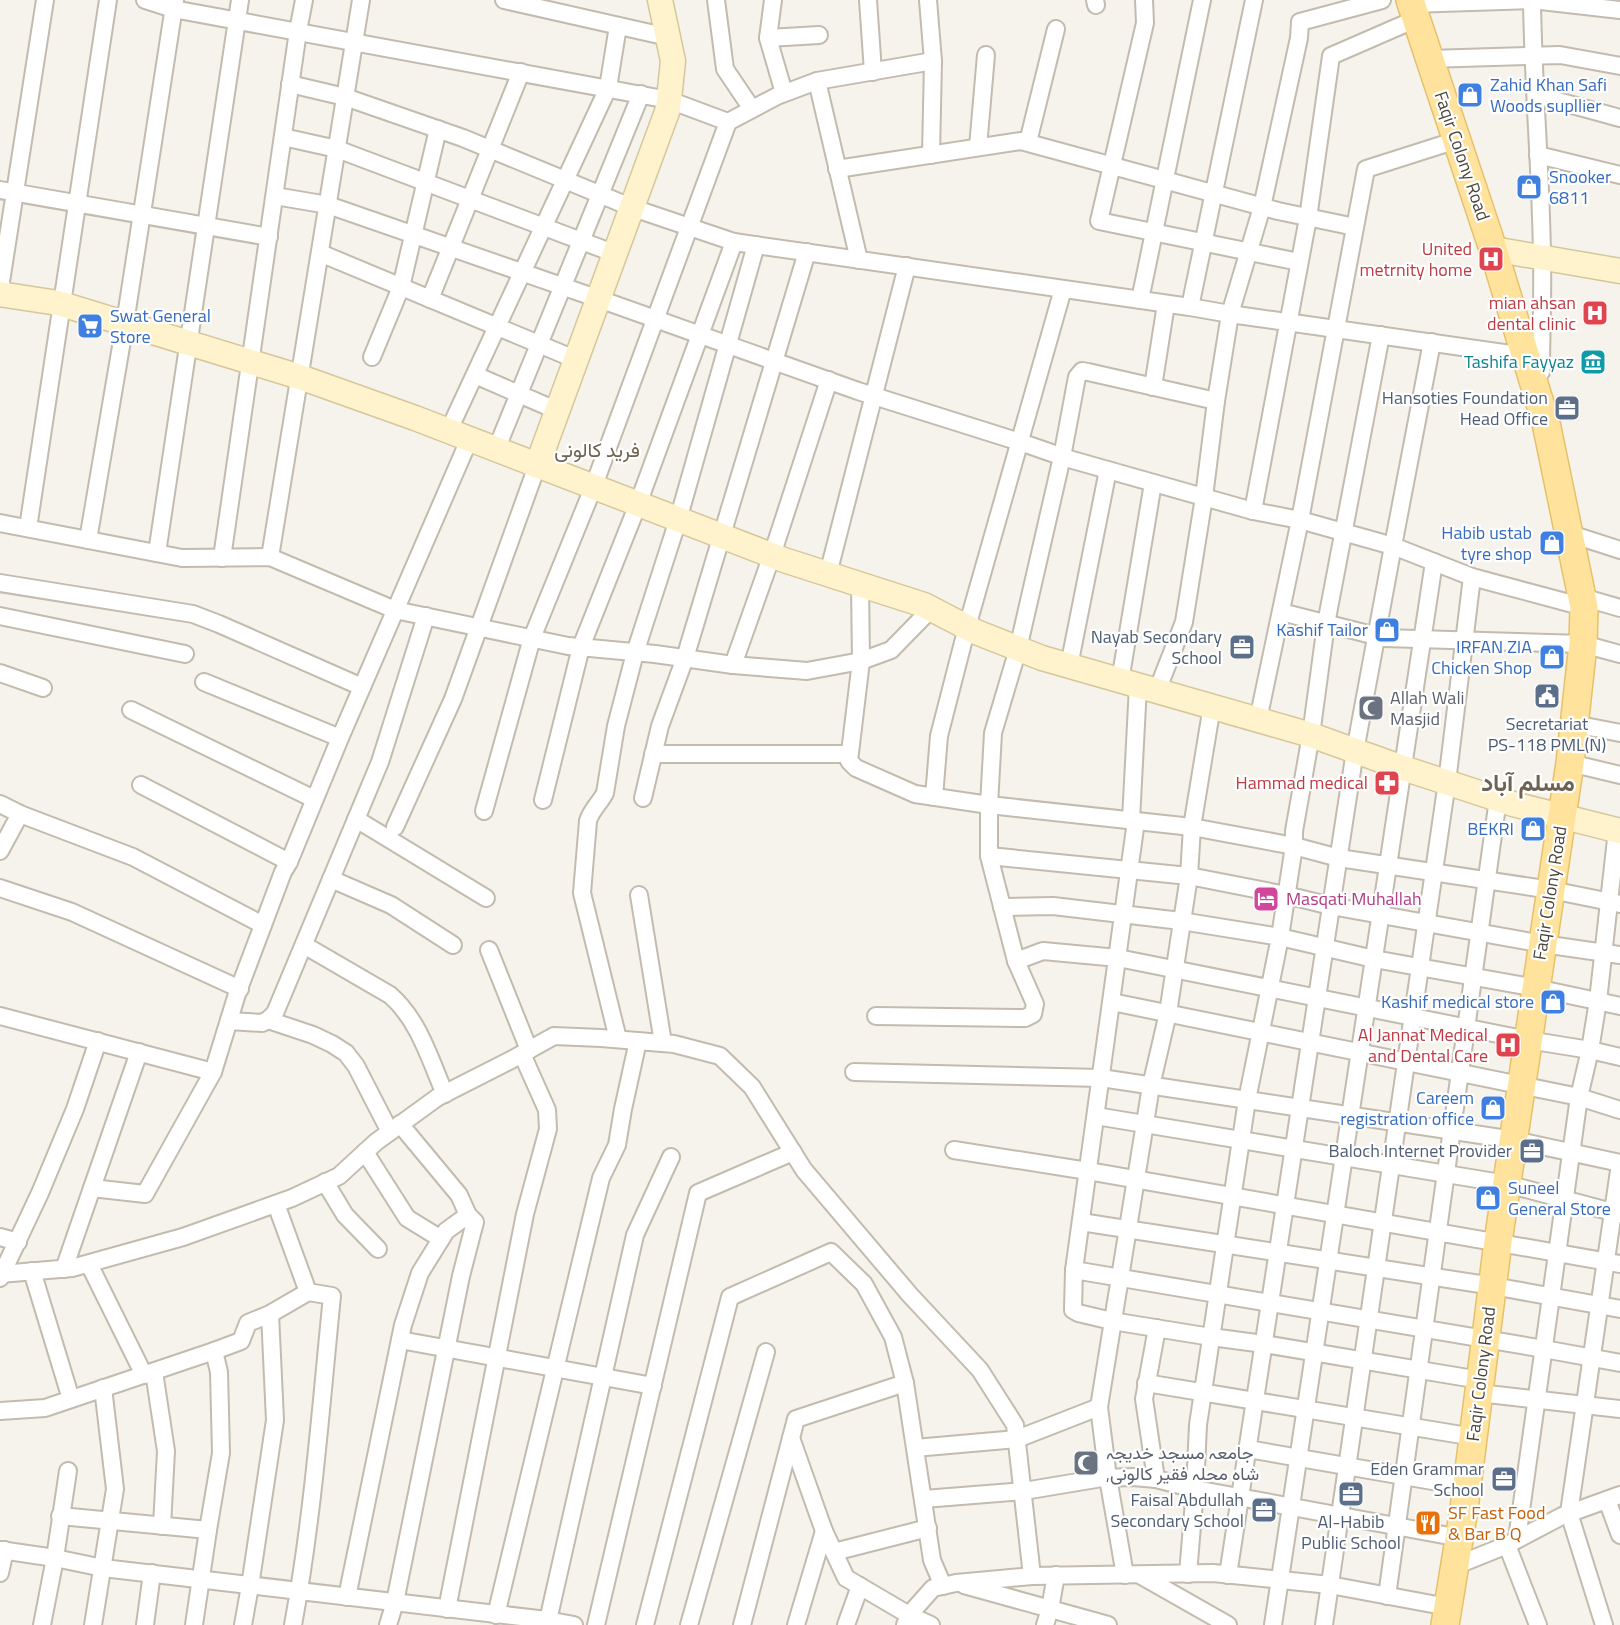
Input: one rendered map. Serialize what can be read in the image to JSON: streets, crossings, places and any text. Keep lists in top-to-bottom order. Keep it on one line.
{"streets":{"main road":["Faqir Colony Road"]},"districts":["فرید کالونی","مسلم آباد"],"places":{"shop":["Zahid Khan Safi Woods supllier","Snooker 6811","Habib ustab tyre shop","Kashif Tailor","IRFAN ZIA Chicken Shop","BEKRI","Kashif medical store","Careem registration office","Suneel General Store"],"hospital":["United metrnity home","mian ahsan dental clinic","Al Jannat Medical and Dental Care"],"supermarket":["Swat General Store"],"museum":["Tashifa Fayyaz"],"office":["Hansoties Foundation Head Office","Nayab Secondary School","Baloch Internet Provider","Eden Grammar School","Al-Habib Public School","Faisal Abdullah Secondary School"],"public building":["Secretariat PS-118 PML(N)"],"mosque":["Allah Wali Masjid","جامعہ مسجد خدیجہ ,شاہ محلہ فقیر کالونی"],"pharmacy":["Hammad medical"],"hotel":["Masqati Muhallah"],"restaurant":["SF Fast Food & Bar B Q"]}}
